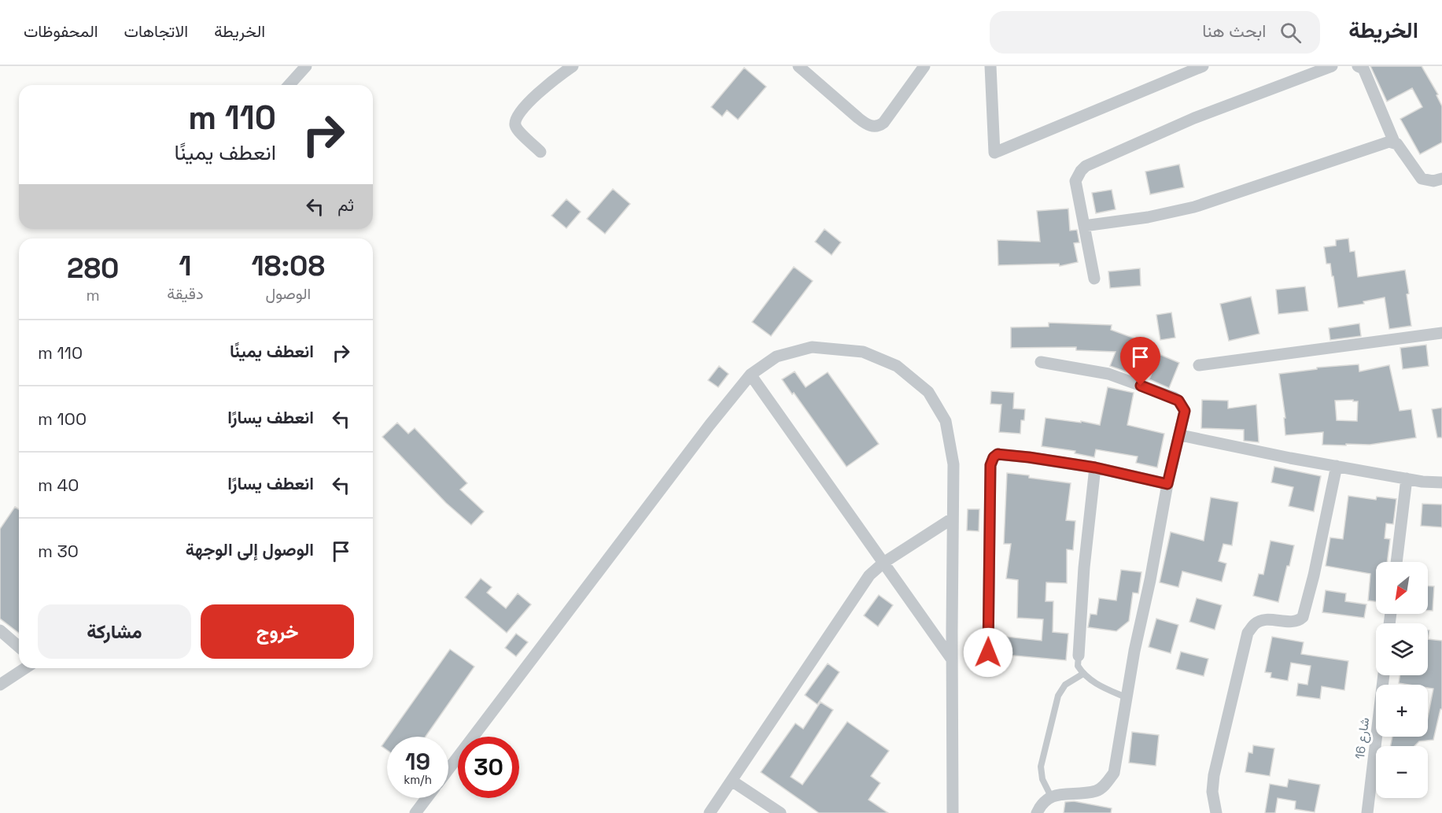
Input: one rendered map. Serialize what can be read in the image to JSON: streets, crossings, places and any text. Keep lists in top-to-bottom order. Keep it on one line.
{"streets":{"street":["شارع 16"]},"north":"bottom left","page":{"header":"الخريطة","search":"ابحث هنا","nav":["الخريطة","الاتجاهات","المحفوظات"],"turn":["110 m","انعطف يمينًا"],"then":"ثم","eta":["18:08","الوصول","1","دقيقة","280","m"],"list":[{"name":"انعطف يمينًا","value":"110 m"},{"name":"انعطف يسارًا","value":"100 m"},{"name":"انعطف يسارًا","value":"40 m"},{"name":"الوصول إلى الوجهة","value":"30 m"}],"map_buttons":["+","−"],"buttons":["خروج","مشاركة"],"speed":"19 km/h","limit":"30"}}
